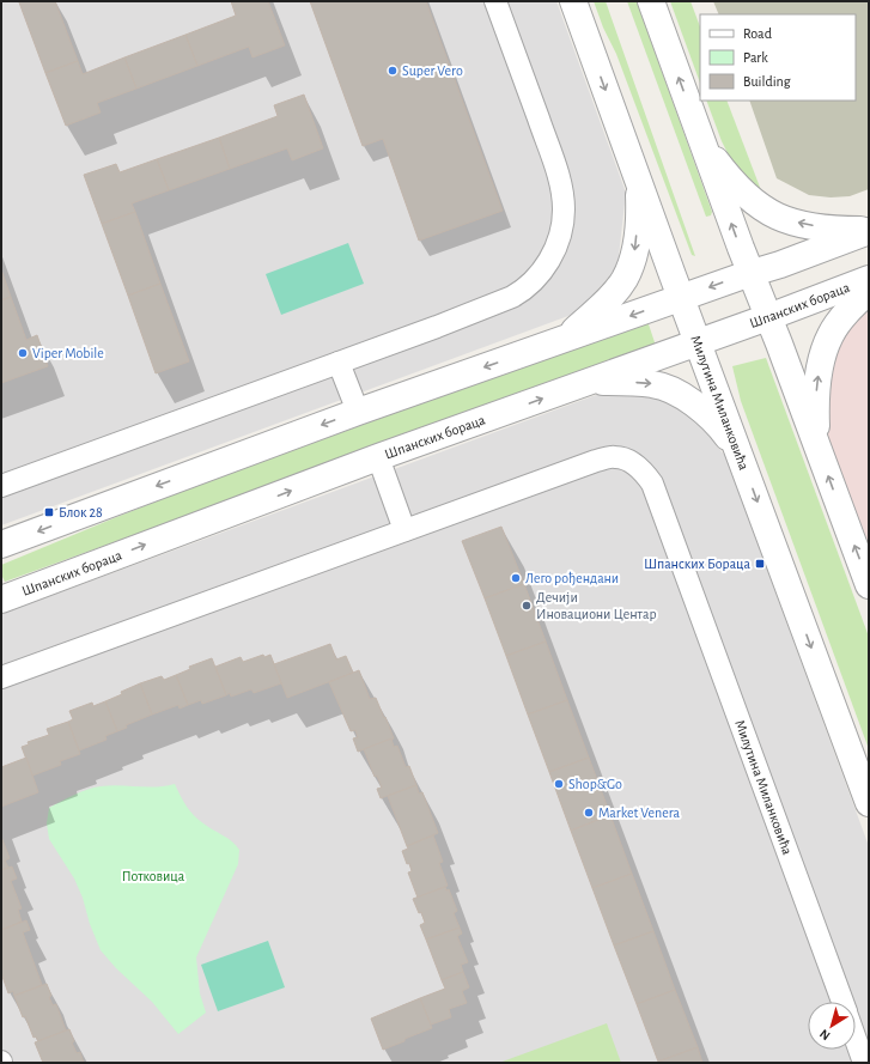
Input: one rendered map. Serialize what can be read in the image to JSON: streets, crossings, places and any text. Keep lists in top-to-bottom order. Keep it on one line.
{"streets":{"street":["Шпанских бораца","Милутина Миланковића"]},"crossings":[["Шпанских бораца","Милутина Миланковића"]],"parks":["Потковица"],"places":{"other":["Super Vero","Viper Mobile","Лего рођендани","Дечији Иновациони Центар","Shop&Go","Market Venera"],"transit":["Блок 28","Шпанских Бораца"]},"legend":["Road","Park","Building"],"north":"bottom left"}
